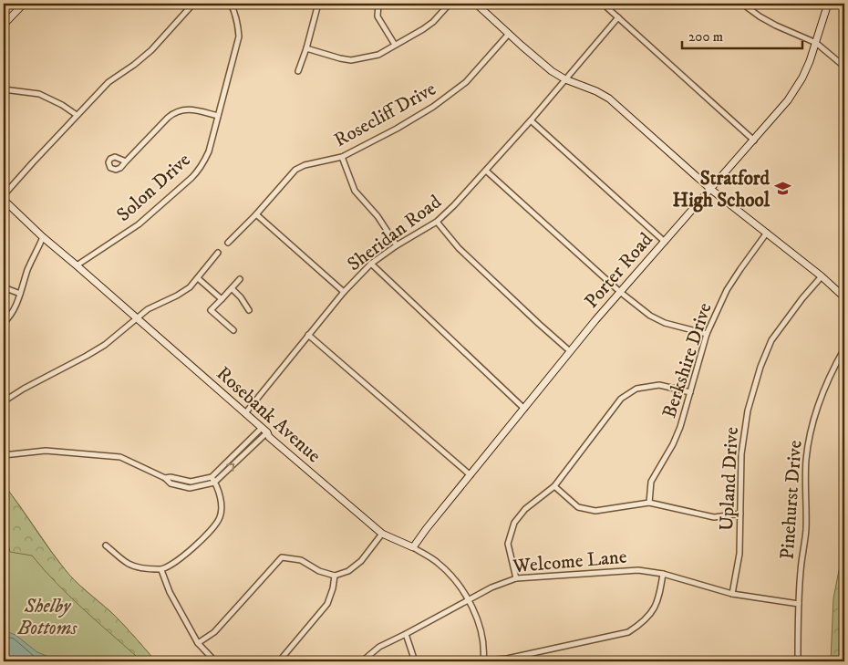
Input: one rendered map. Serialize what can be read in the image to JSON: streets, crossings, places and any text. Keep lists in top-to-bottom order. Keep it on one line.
{"streets":{"street":["Rosecliff Drive","Solon Drive","Sheridan Road","Porter Road","Berkshire Drive","Rosebank Avenue","Upland Drive","Pinehurst Drive","Welcome Lane"]},"crossings":[["Solon Drive","Rosebank Avenue"],["Sheridan Road","Rosebank Avenue"],["Porter Road","Rosebank Avenue"],["Rosebank Avenue","Welcome Lane"],["Upland Drive","Welcome Lane"],["Pinehurst Drive","Welcome Lane"]],"parks":["Shelby Bottoms"],"places":{"school or university":["Stratford High School"]},"scale_bar":"200 m"}
